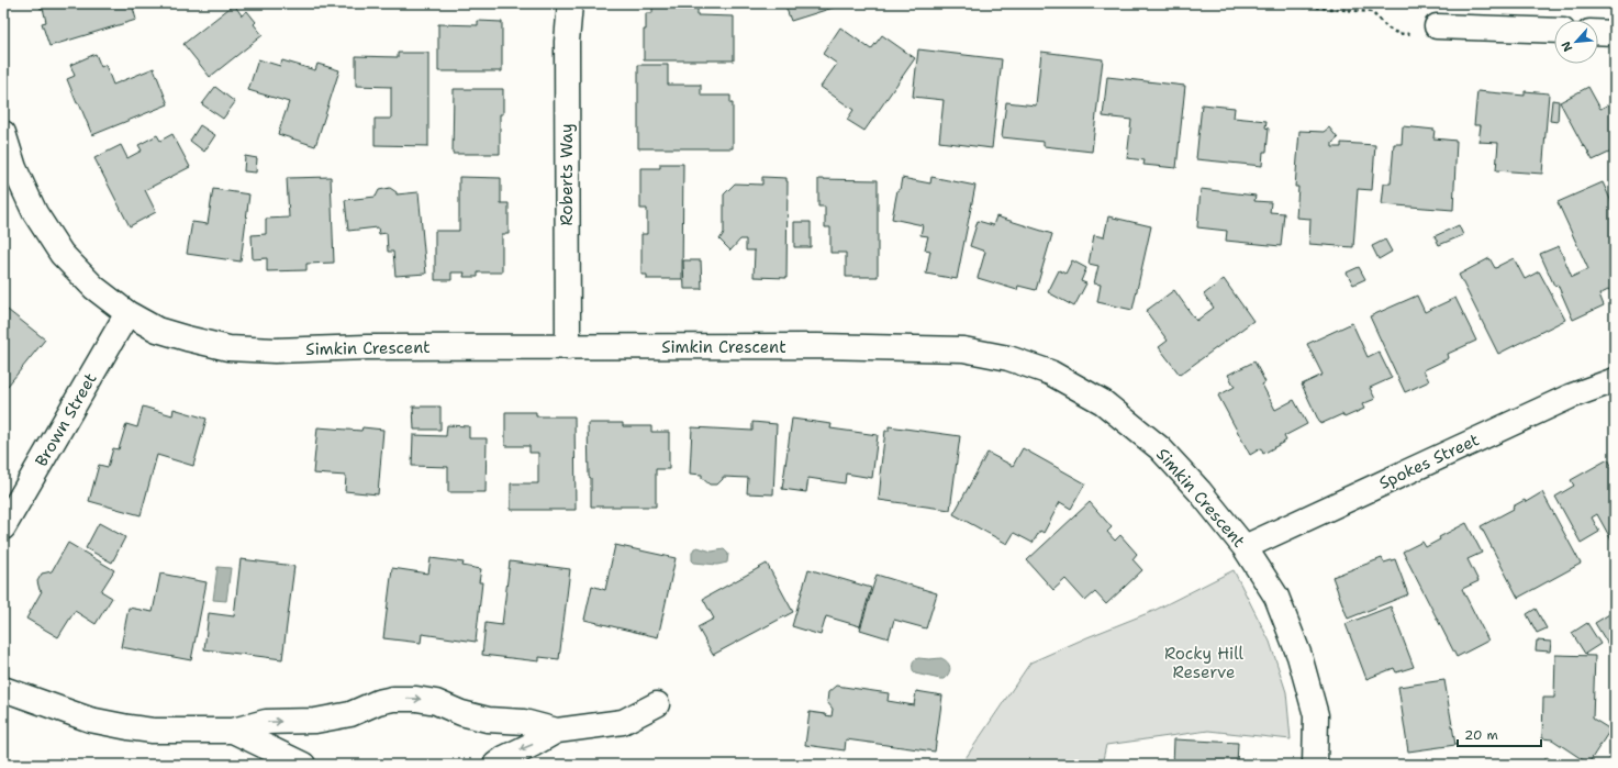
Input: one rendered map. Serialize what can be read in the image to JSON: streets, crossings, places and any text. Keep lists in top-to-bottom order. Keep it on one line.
{"streets":{"street":["Roberts Way","Simkin Crescent","Brown Street","Spokes Street"]},"crossings":[["Roberts Way","Simkin Crescent"],["Simkin Crescent","Brown Street"],["Simkin Crescent","Spokes Street"]],"parks":["Rocky Hill Reserve"],"scale_bar":"20 m","north":"bottom left"}
